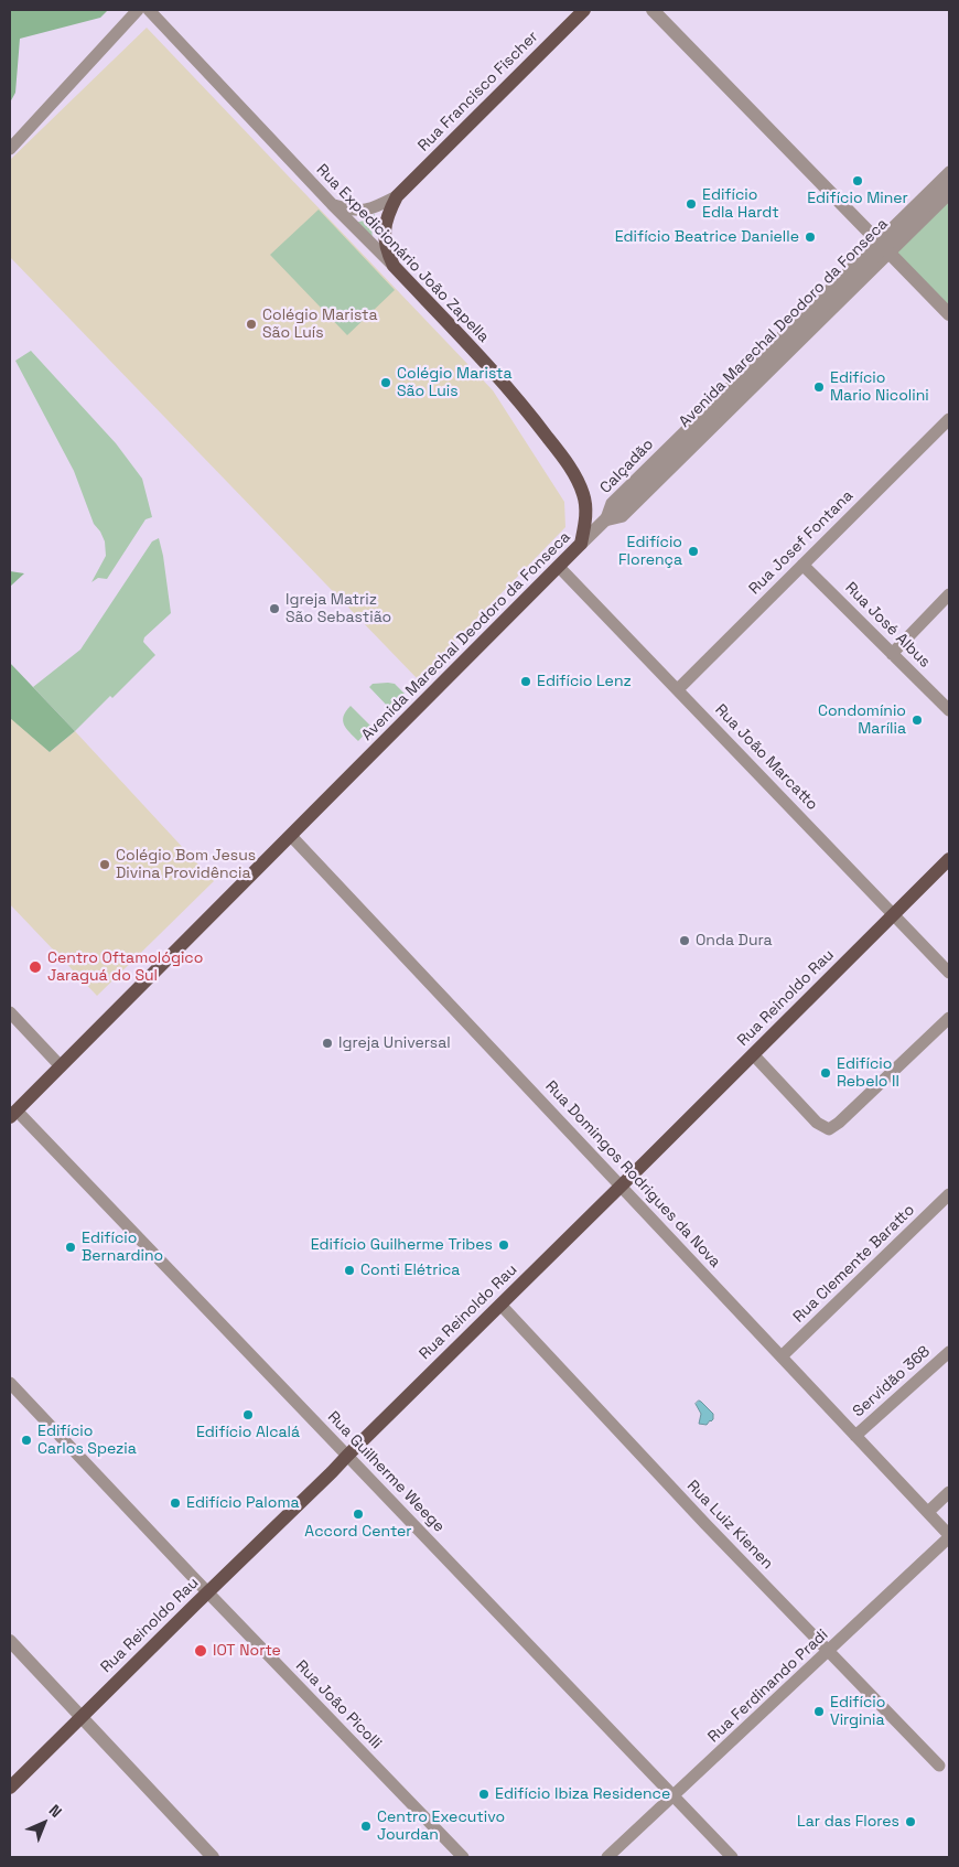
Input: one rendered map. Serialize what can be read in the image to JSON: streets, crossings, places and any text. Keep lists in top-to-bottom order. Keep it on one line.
{"streets":{"main road":["Rua Francisco Fischer","Rua Expedicionário João Zapella","Avenida Marechal Deodoro da Fonseca","Rua Reinoldo Rau"],"street":["Rua Josef Fontana","Rua José Albus","Rua João Marcatto","Rua Domingos Rodrigues da Nova","Rua Clemente Baratto","Servidão 368","Rua Guilherme Weege","Rua Luiz Kienen","Rua Ferdinando Pradi","Rua João Picolli"]},"crossings":[["Rua Francisco Fischer","Rua Expedicionário João Zapella"],["Rua Expedicionário João Zapella","Avenida Marechal Deodoro da Fonseca"],["Avenida Marechal Deodoro da Fonseca","Rua João Marcatto"],["Avenida Marechal Deodoro da Fonseca","Rua Domingos Rodrigues da Nova"],["Avenida Marechal Deodoro da Fonseca","Rua Guilherme Weege"],["Rua Josef Fontana","Rua José Albus"],["Rua Josef Fontana","Rua João Marcatto"],["Rua João Marcatto","Rua Reinoldo Rau"],["Rua Reinoldo Rau","Rua Domingos Rodrigues da Nova"],["Rua Reinoldo Rau","Rua Guilherme Weege"],["Rua Reinoldo Rau","Rua Luiz Kienen"],["Rua Reinoldo Rau","Rua João Picolli"],["Rua Domingos Rodrigues da Nova","Rua Clemente Baratto"],["Rua Domingos Rodrigues da Nova","Servidão 368"],["Rua Domingos Rodrigues da Nova","Rua Ferdinando Pradi"],["Rua Guilherme Weege","Rua Ferdinando Pradi"],["Rua Luiz Kienen","Rua Ferdinando Pradi"]],"places":["Edifício Miner","Edifício Edla Hardt","Edifício Beatrice Danielle","Colégio Marista São Luís","Colégio Marista São Luis","Edifício Mario Nicolini","Edifício Florença","Igreja Matriz São Sebastião","Edifício Lenz","Condomínio Marília","Colégio Bom Jesus Divina Providência","Onda Dura","Centro Oftamológico Jaraguá do Sul","Igreja Universal","Edifício Rebelo II","Edifício Guilherme Tribes","Edifício Bernardino","Conti Elétrica","Edifício Alcalá","Edifício Carlos Spezia","Edifício Paloma","Accord Center","IOT Norte","Edifício Virginia","Edifício Ibiza Residence","Lar das Flores","Centro Executivo Jourdan"],"north":"top right"}
